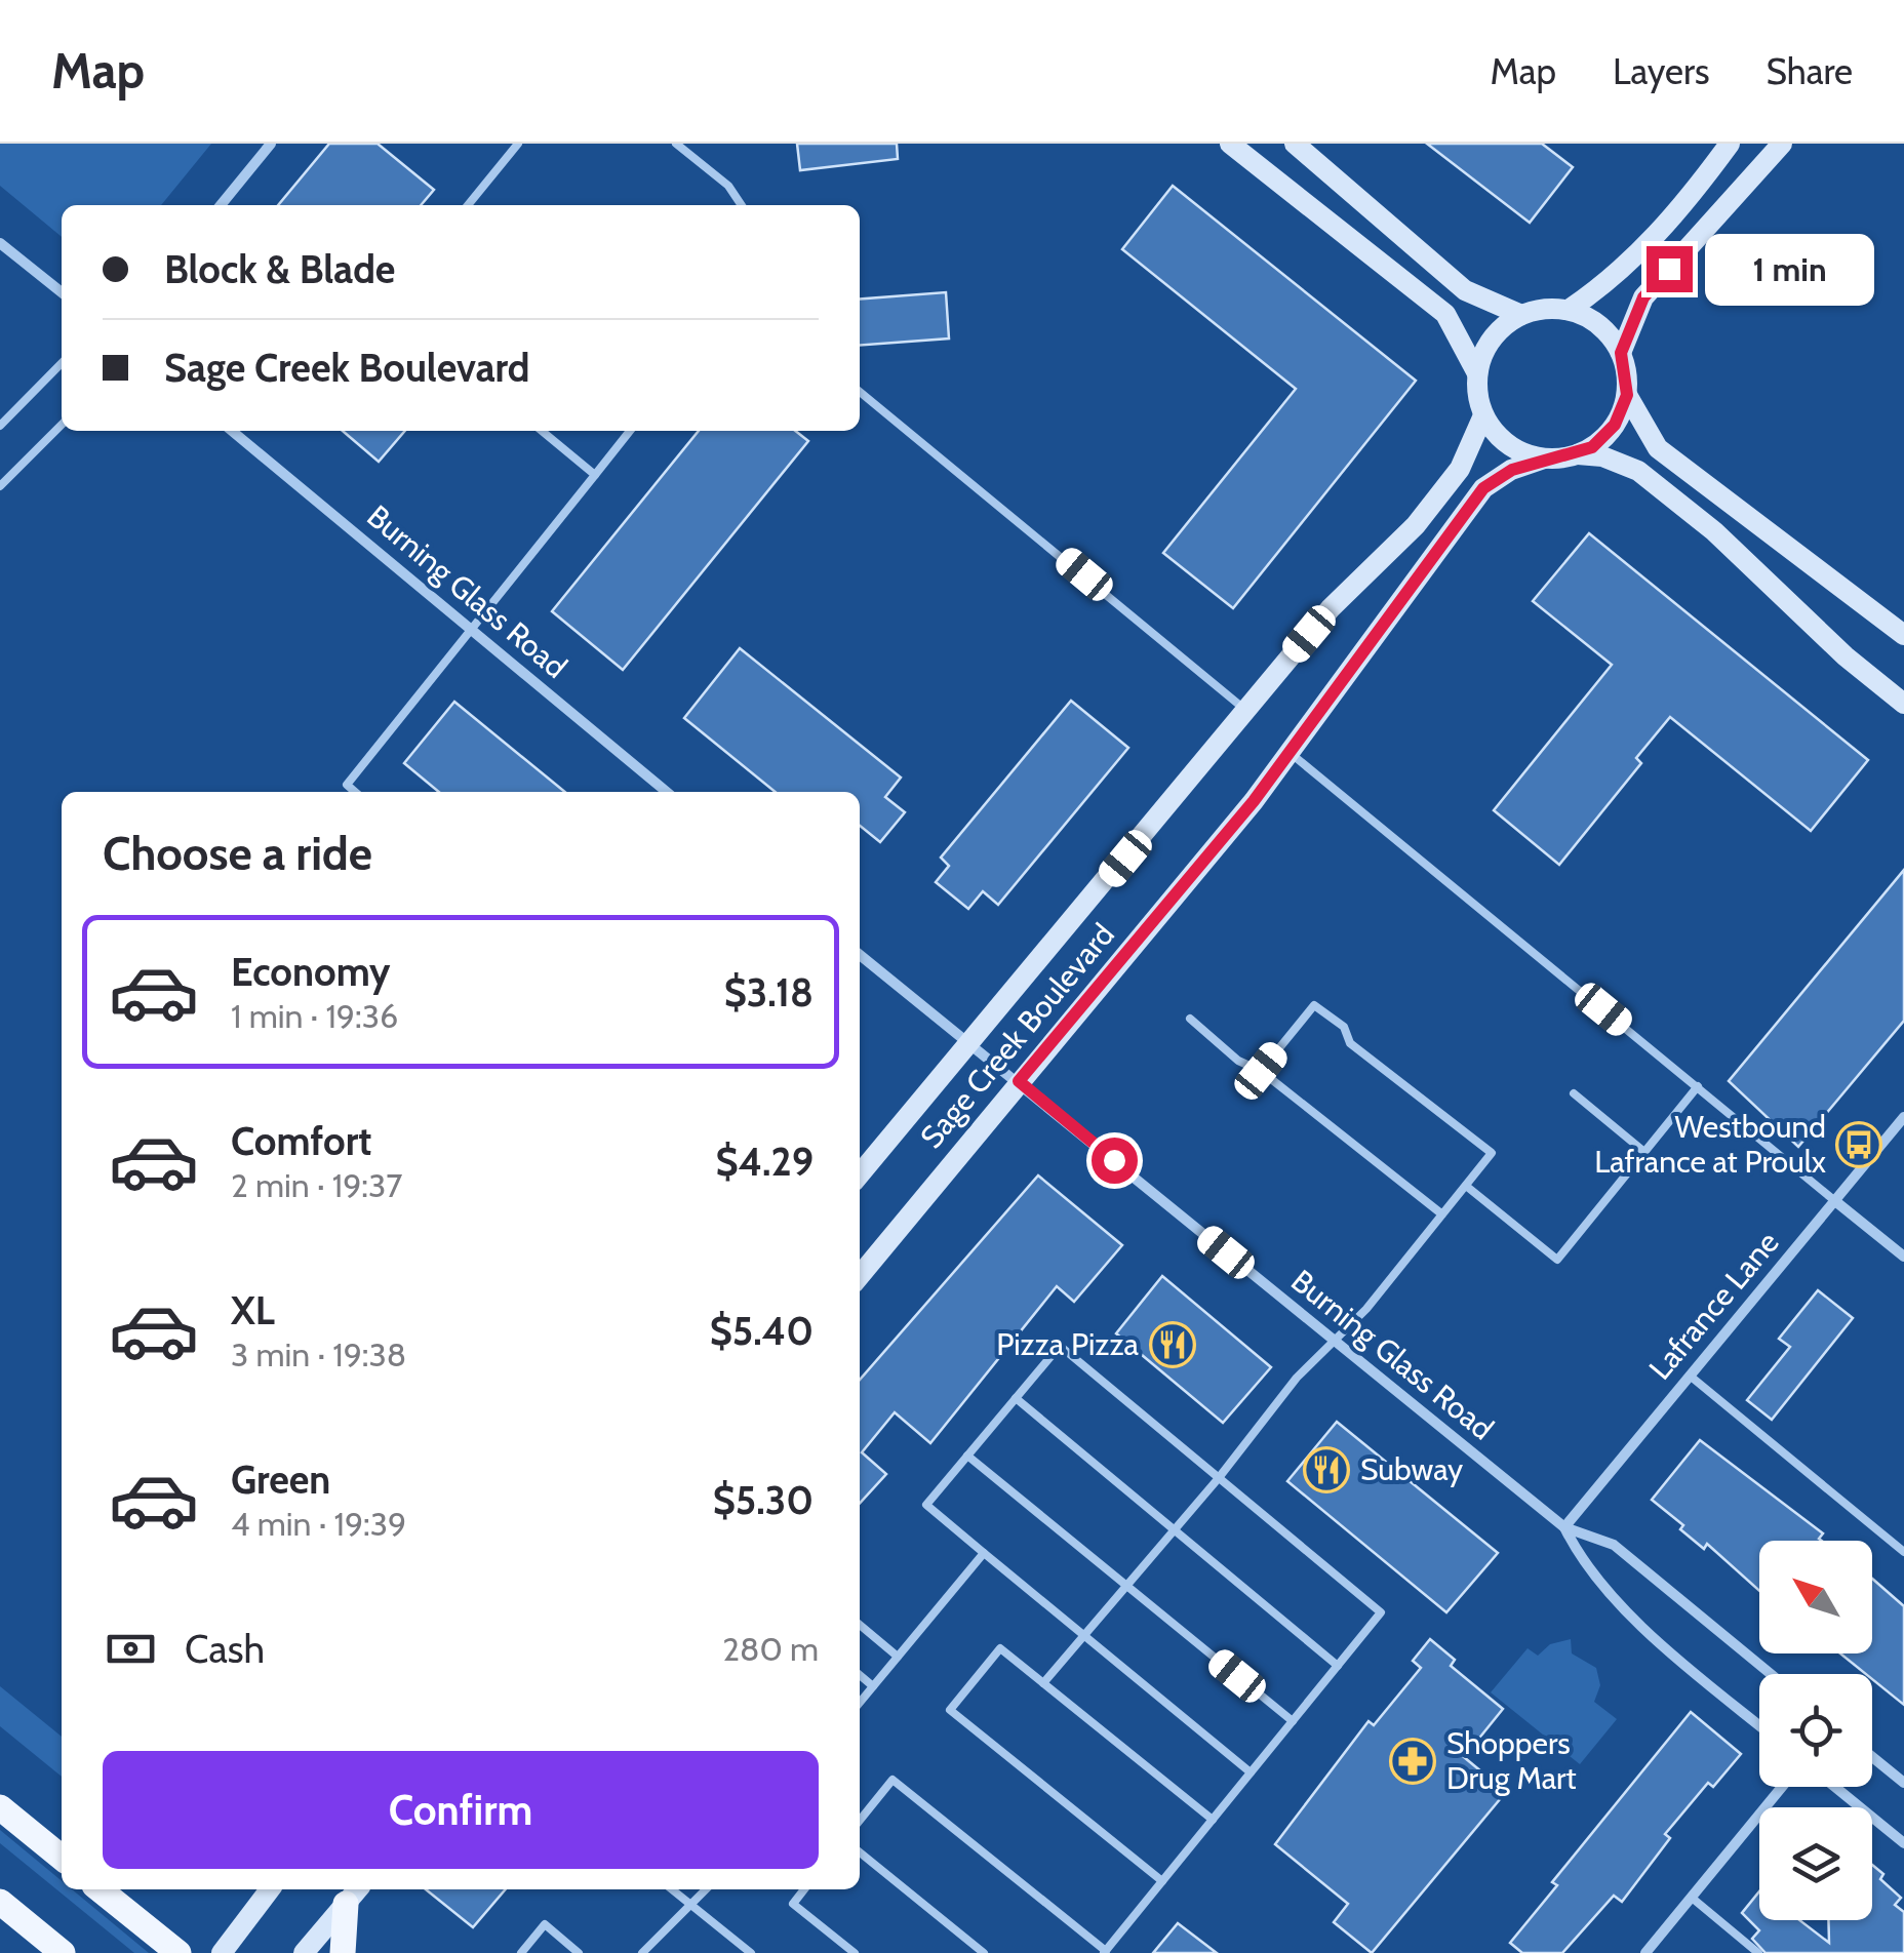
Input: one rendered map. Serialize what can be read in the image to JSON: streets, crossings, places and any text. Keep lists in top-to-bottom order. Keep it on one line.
{"streets":{"street":["Burning Glass Road","Sage Creek Boulevard","Lafrance Lane"]},"crossings":[["Burning Glass Road","Sage Creek Boulevard"],["Burning Glass Road","Lafrance Lane"]],"places":{"bus stop":["Westbound Lafrance at Proulx"],"restaurant":["Pizza Pizza","Subway"],"pharmacy":["Shoppers Drug Mart"]},"north":"top left","page":{"header":"Map","nav":["Map","Layers","Share"],"banner":["Block & Blade","Sage Creek Boulevard"],"bubble":"1 min","heading":"Choose a ride","list":[{"name":"Economy","note":"1 min · 19:36","value":"$3.18"},{"name":"Comfort","note":"2 min · 19:37","value":"$4.29"},{"name":"XL","note":"3 min · 19:38","value":"$5.40"},{"name":"Green","note":"4 min · 19:39","value":"$5.30"}],"pay":["Cash","280 m"],"buttons":"Confirm"}}
